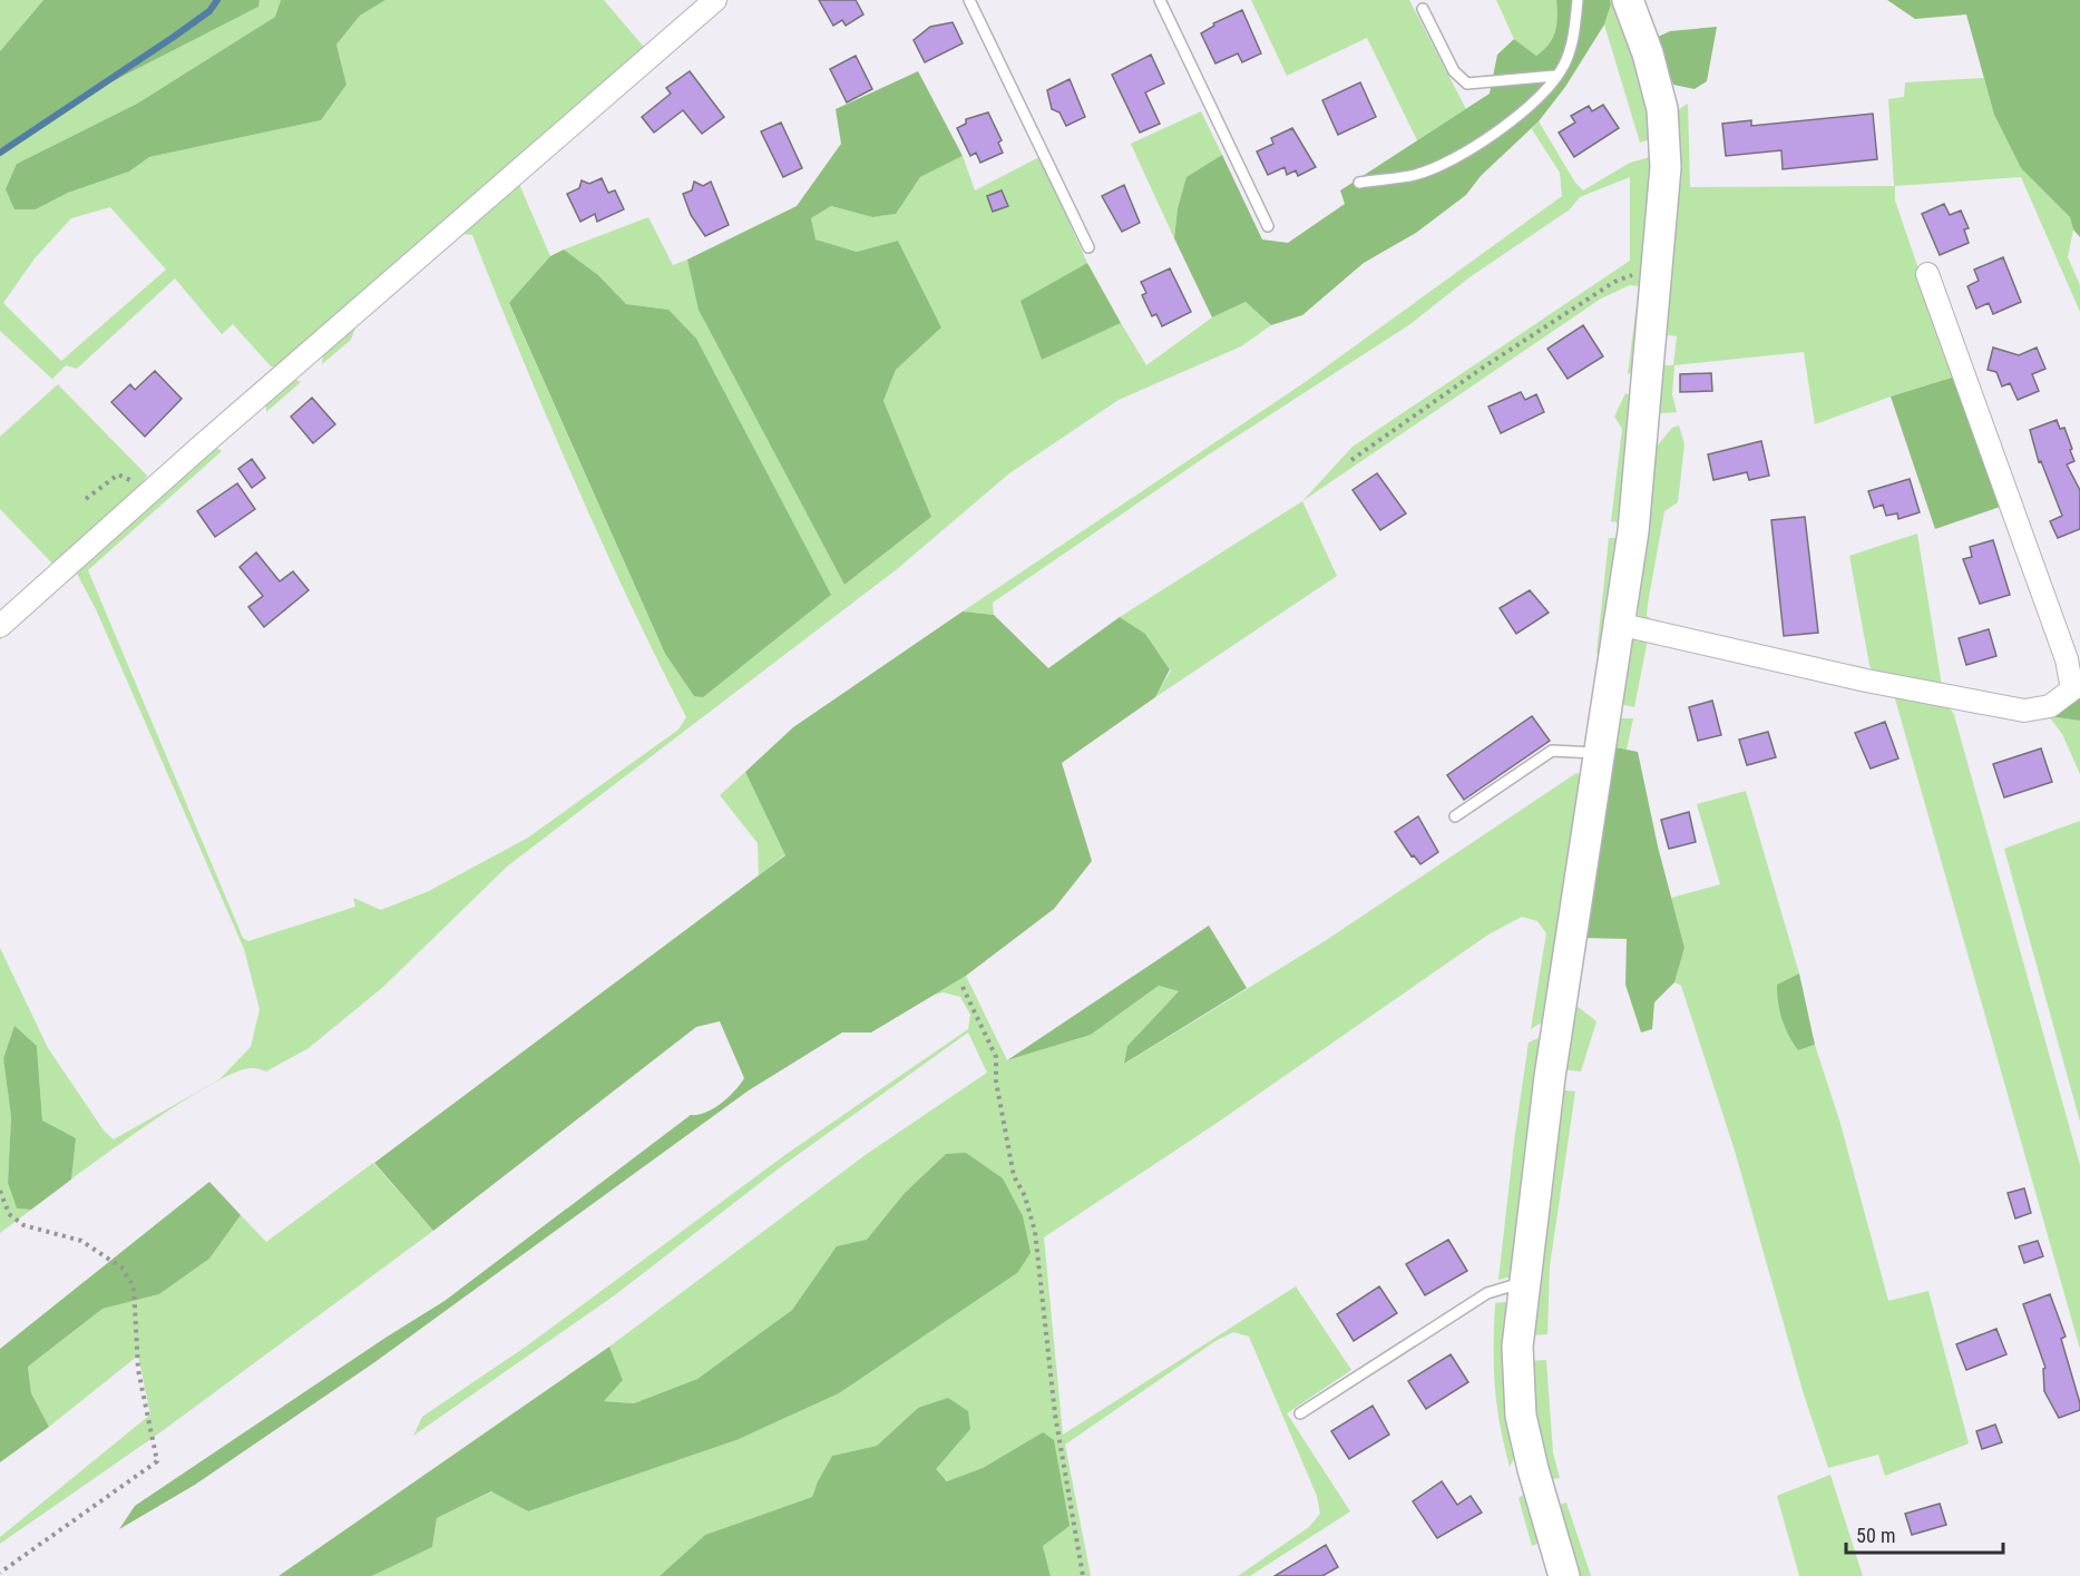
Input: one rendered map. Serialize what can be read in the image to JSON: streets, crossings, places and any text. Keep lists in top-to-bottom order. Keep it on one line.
{"scale_bar":"50 m"}
